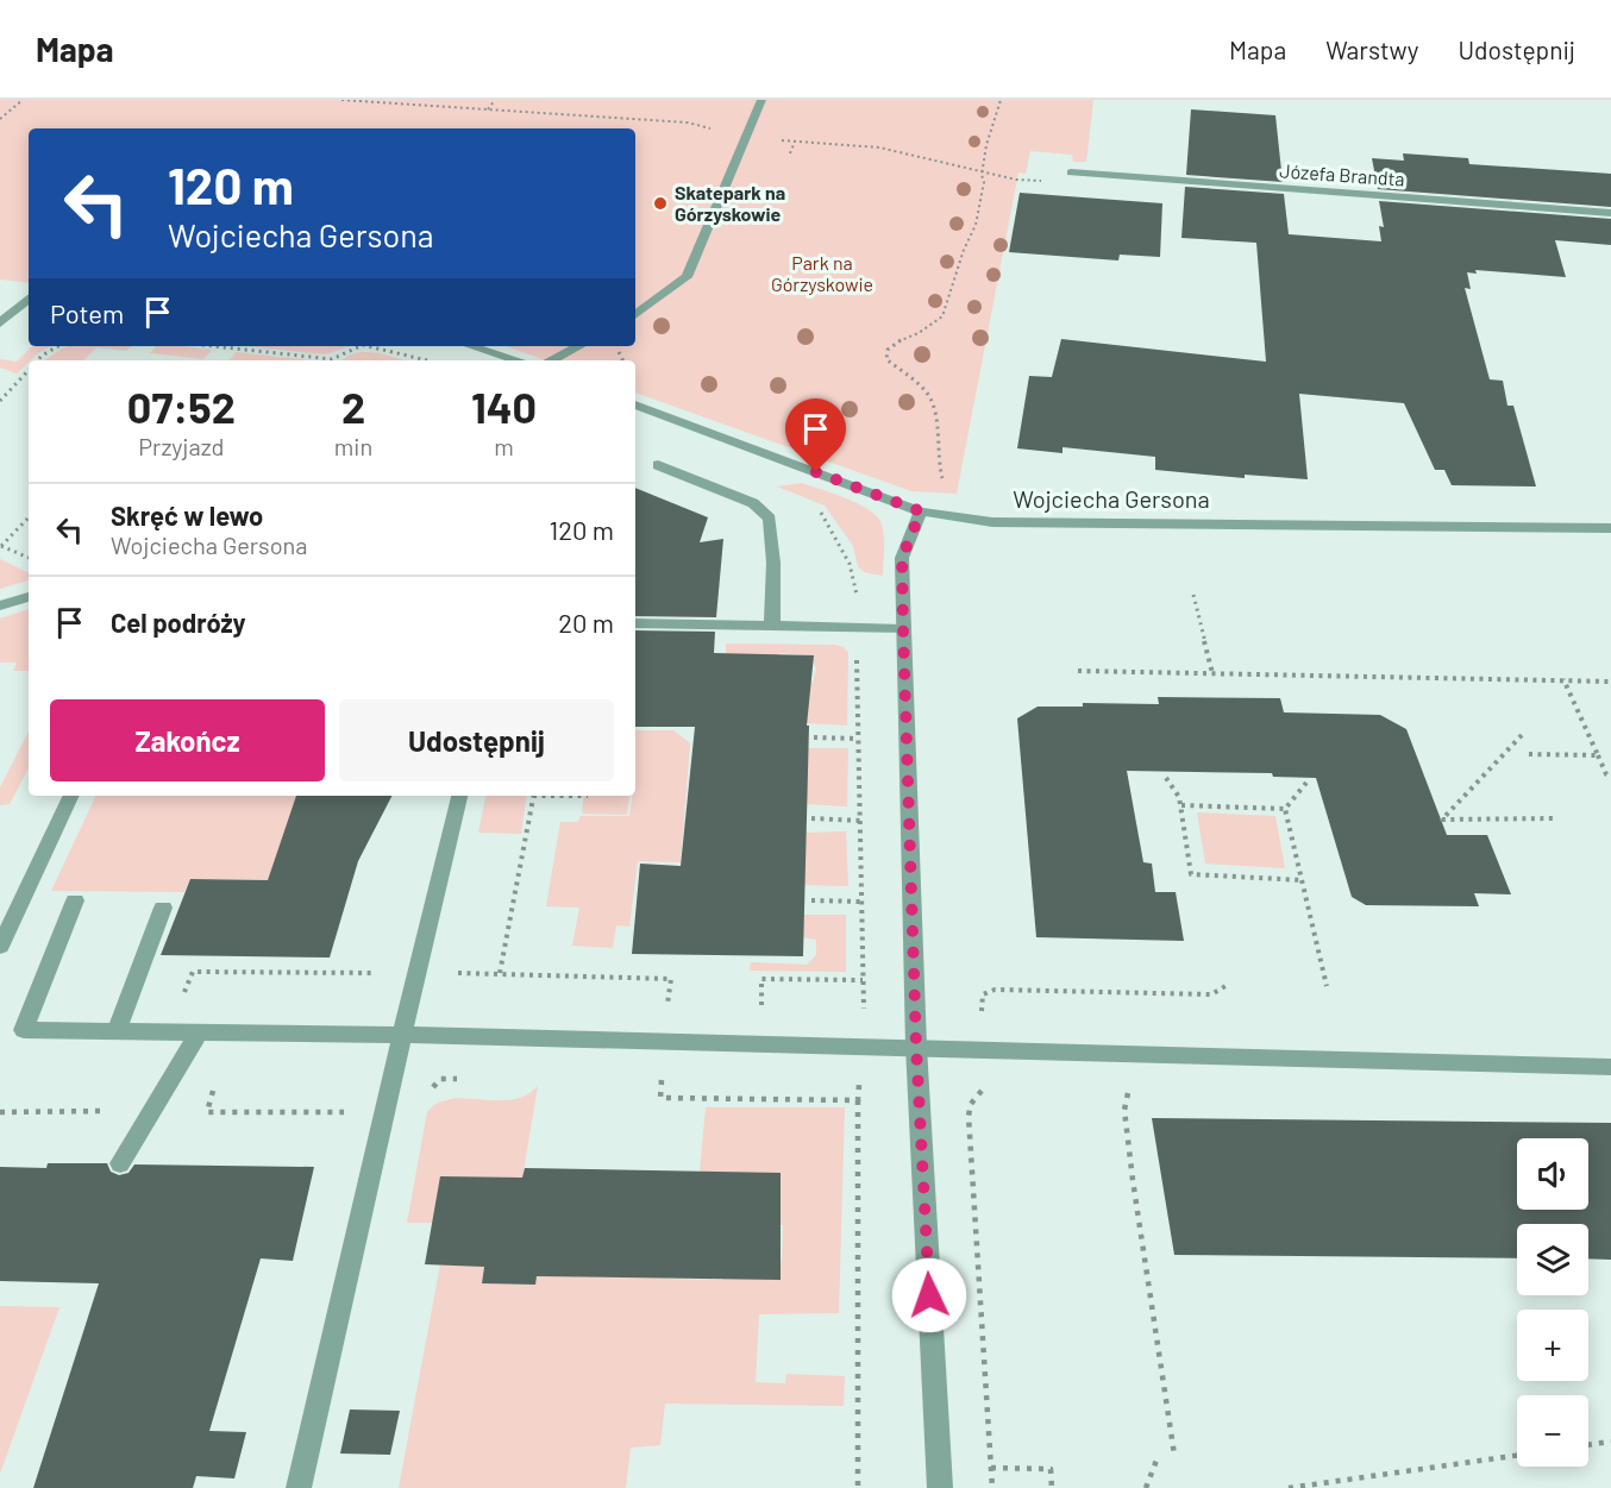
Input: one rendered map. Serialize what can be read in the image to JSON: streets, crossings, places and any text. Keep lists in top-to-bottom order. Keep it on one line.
{"streets":{"street":["Józefa Brandta","Wojciecha Gersona"]},"parks":["Park na Górzyskowie"],"places":["Skatepark na Górzyskowie"],"page":{"header":"Mapa","nav":["Mapa","Warstwy","Udostępnij"],"turn":["120 m","Wojciecha Gersona"],"then":"Potem","eta":["07:52","Przyjazd","2","min","140","m"],"list":[{"name":"Skręć w lewo","note":"Wojciecha Gersona","value":"120 m"},{"name":"Cel podróży","value":"20 m"}],"buttons":["Zakończ","Udostępnij"],"map_buttons":["+","−"]}}
